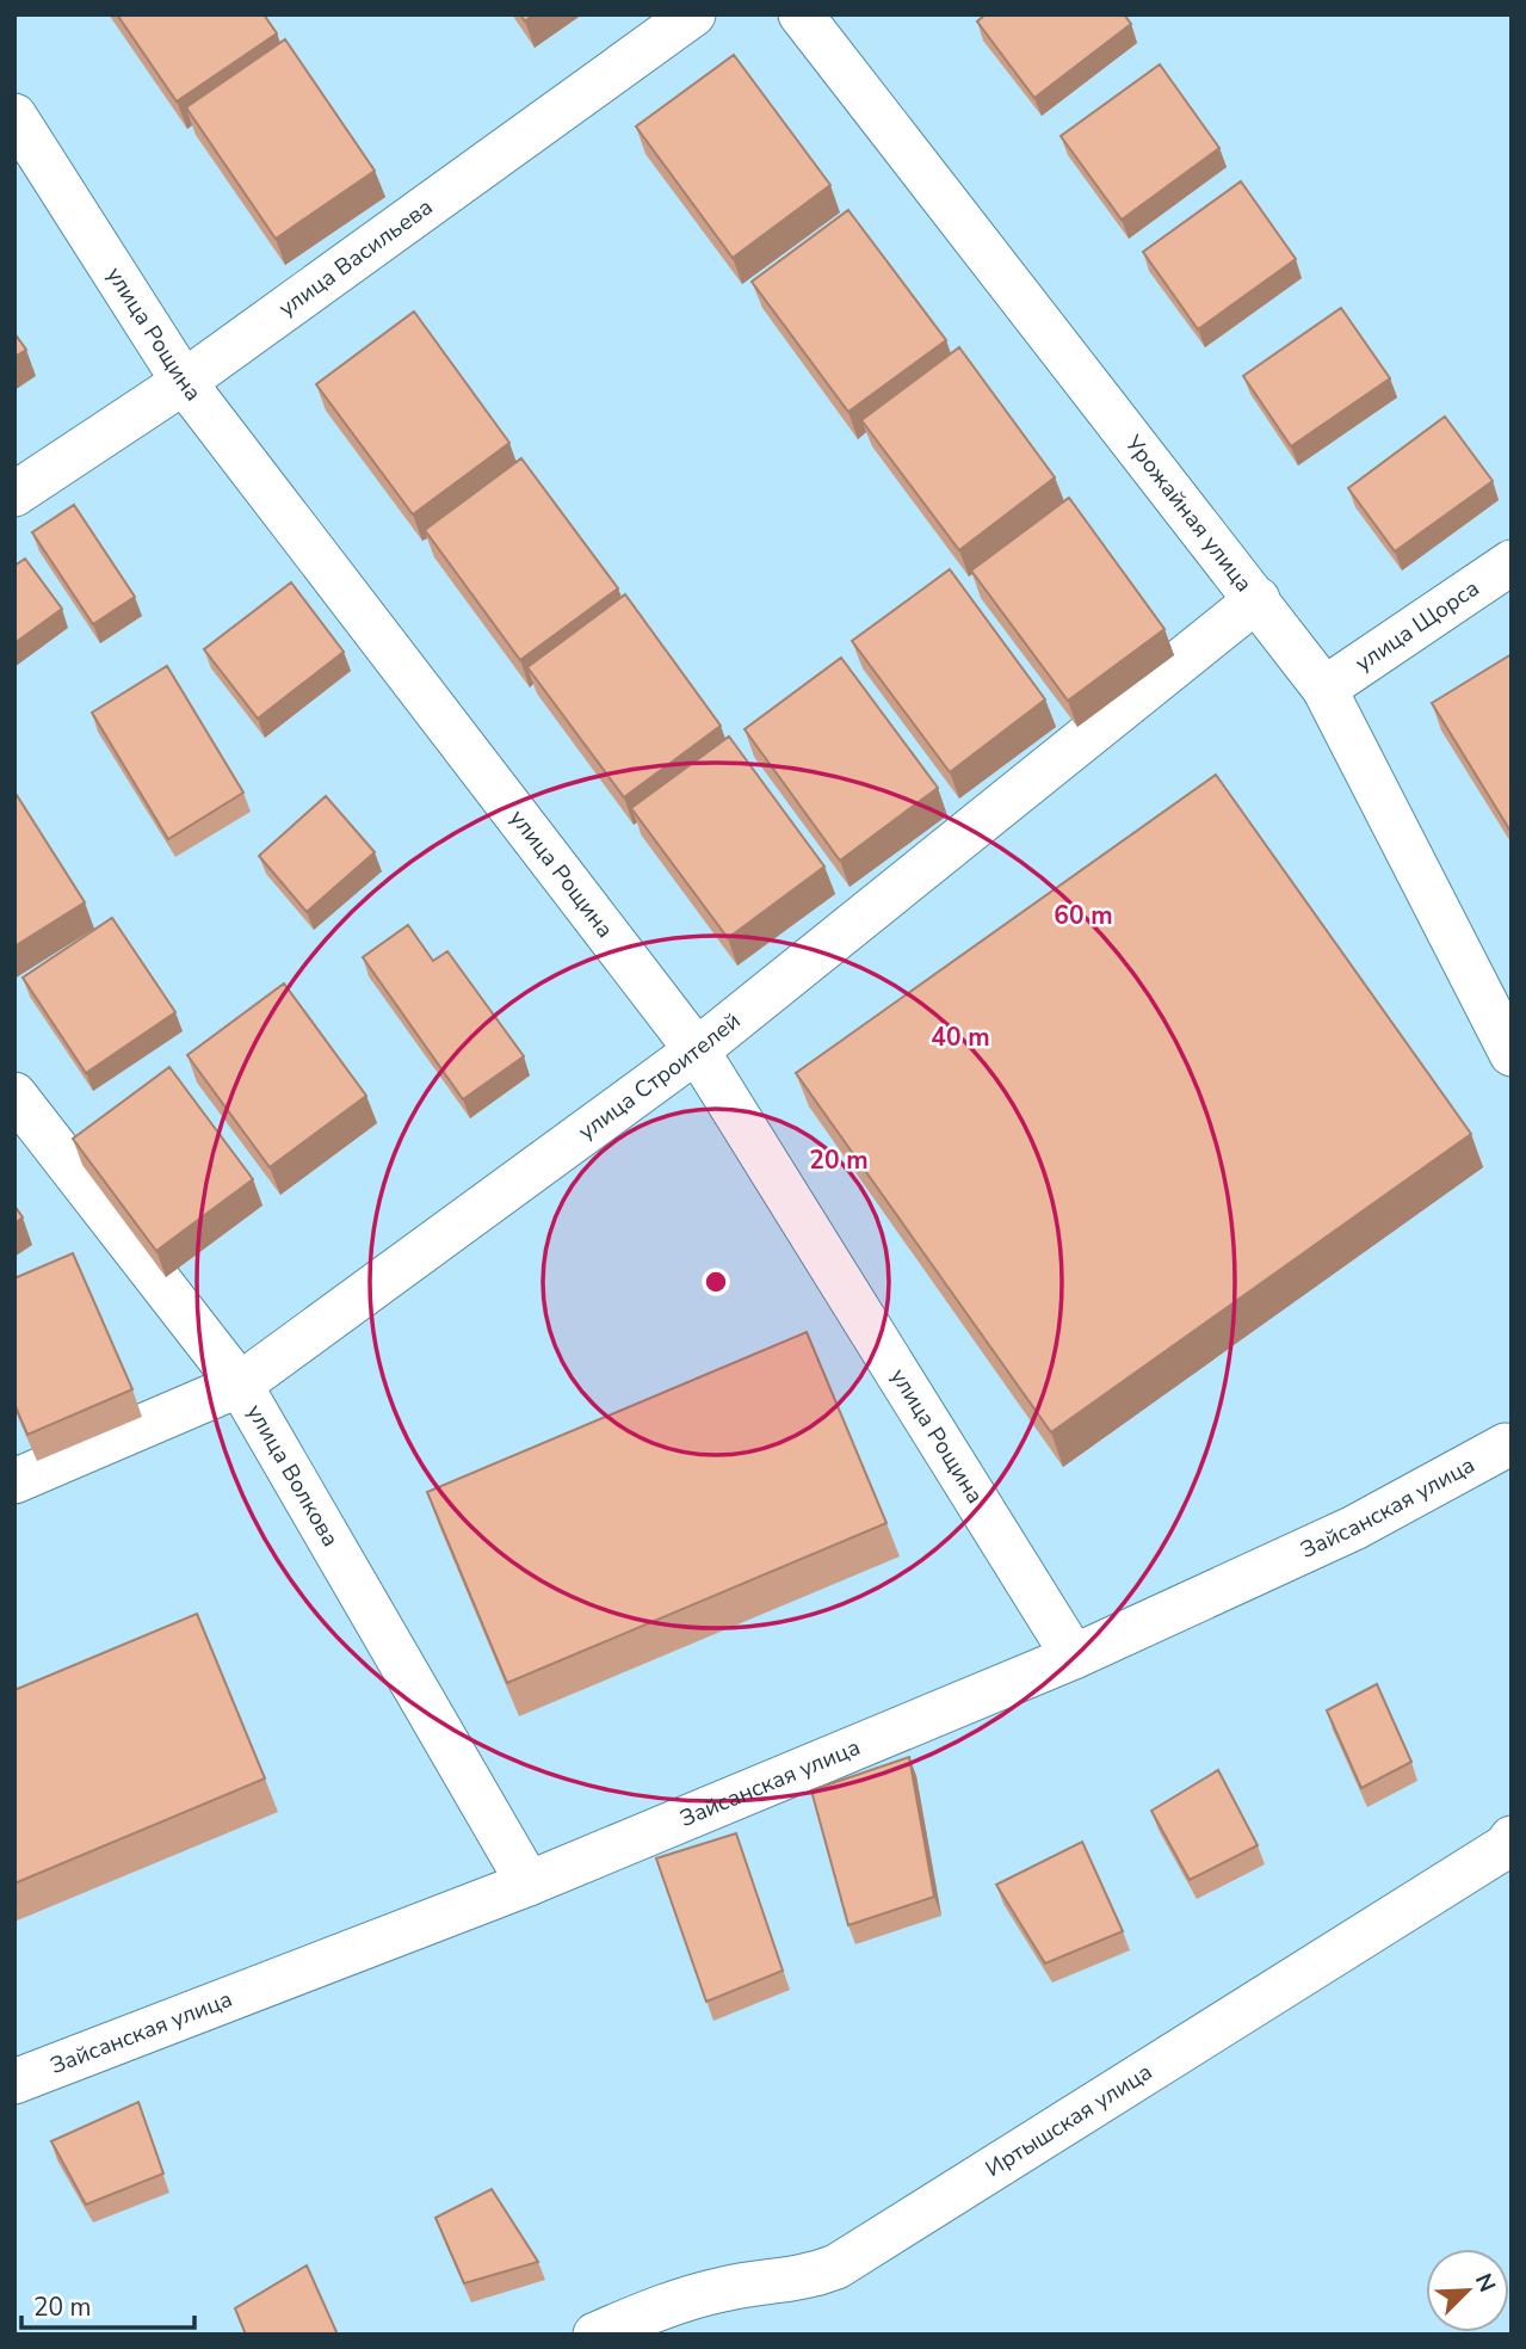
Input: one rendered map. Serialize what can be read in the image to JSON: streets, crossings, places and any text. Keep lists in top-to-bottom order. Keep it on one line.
{"streets":{"street":["улица Васильева","улица Рощина","Урожайная улица","улица Щорса","улица Строителей","улица Волкова","Зайсанская улица","Иртышская улица"]},"crossings":[["улица Васильева","улица Рощина"],["улица Рощина","улица Строителей"],["улица Рощина","Зайсанская улица"],["Урожайная улица","улица Щорса"],["Урожайная улица","улица Строителей"],["улица Строителей","улица Волкова"],["улица Волкова","Зайсанская улица"]],"scale_bar":"20 m","north":"top right","rings":["60 m","40 m","20 m"]}
